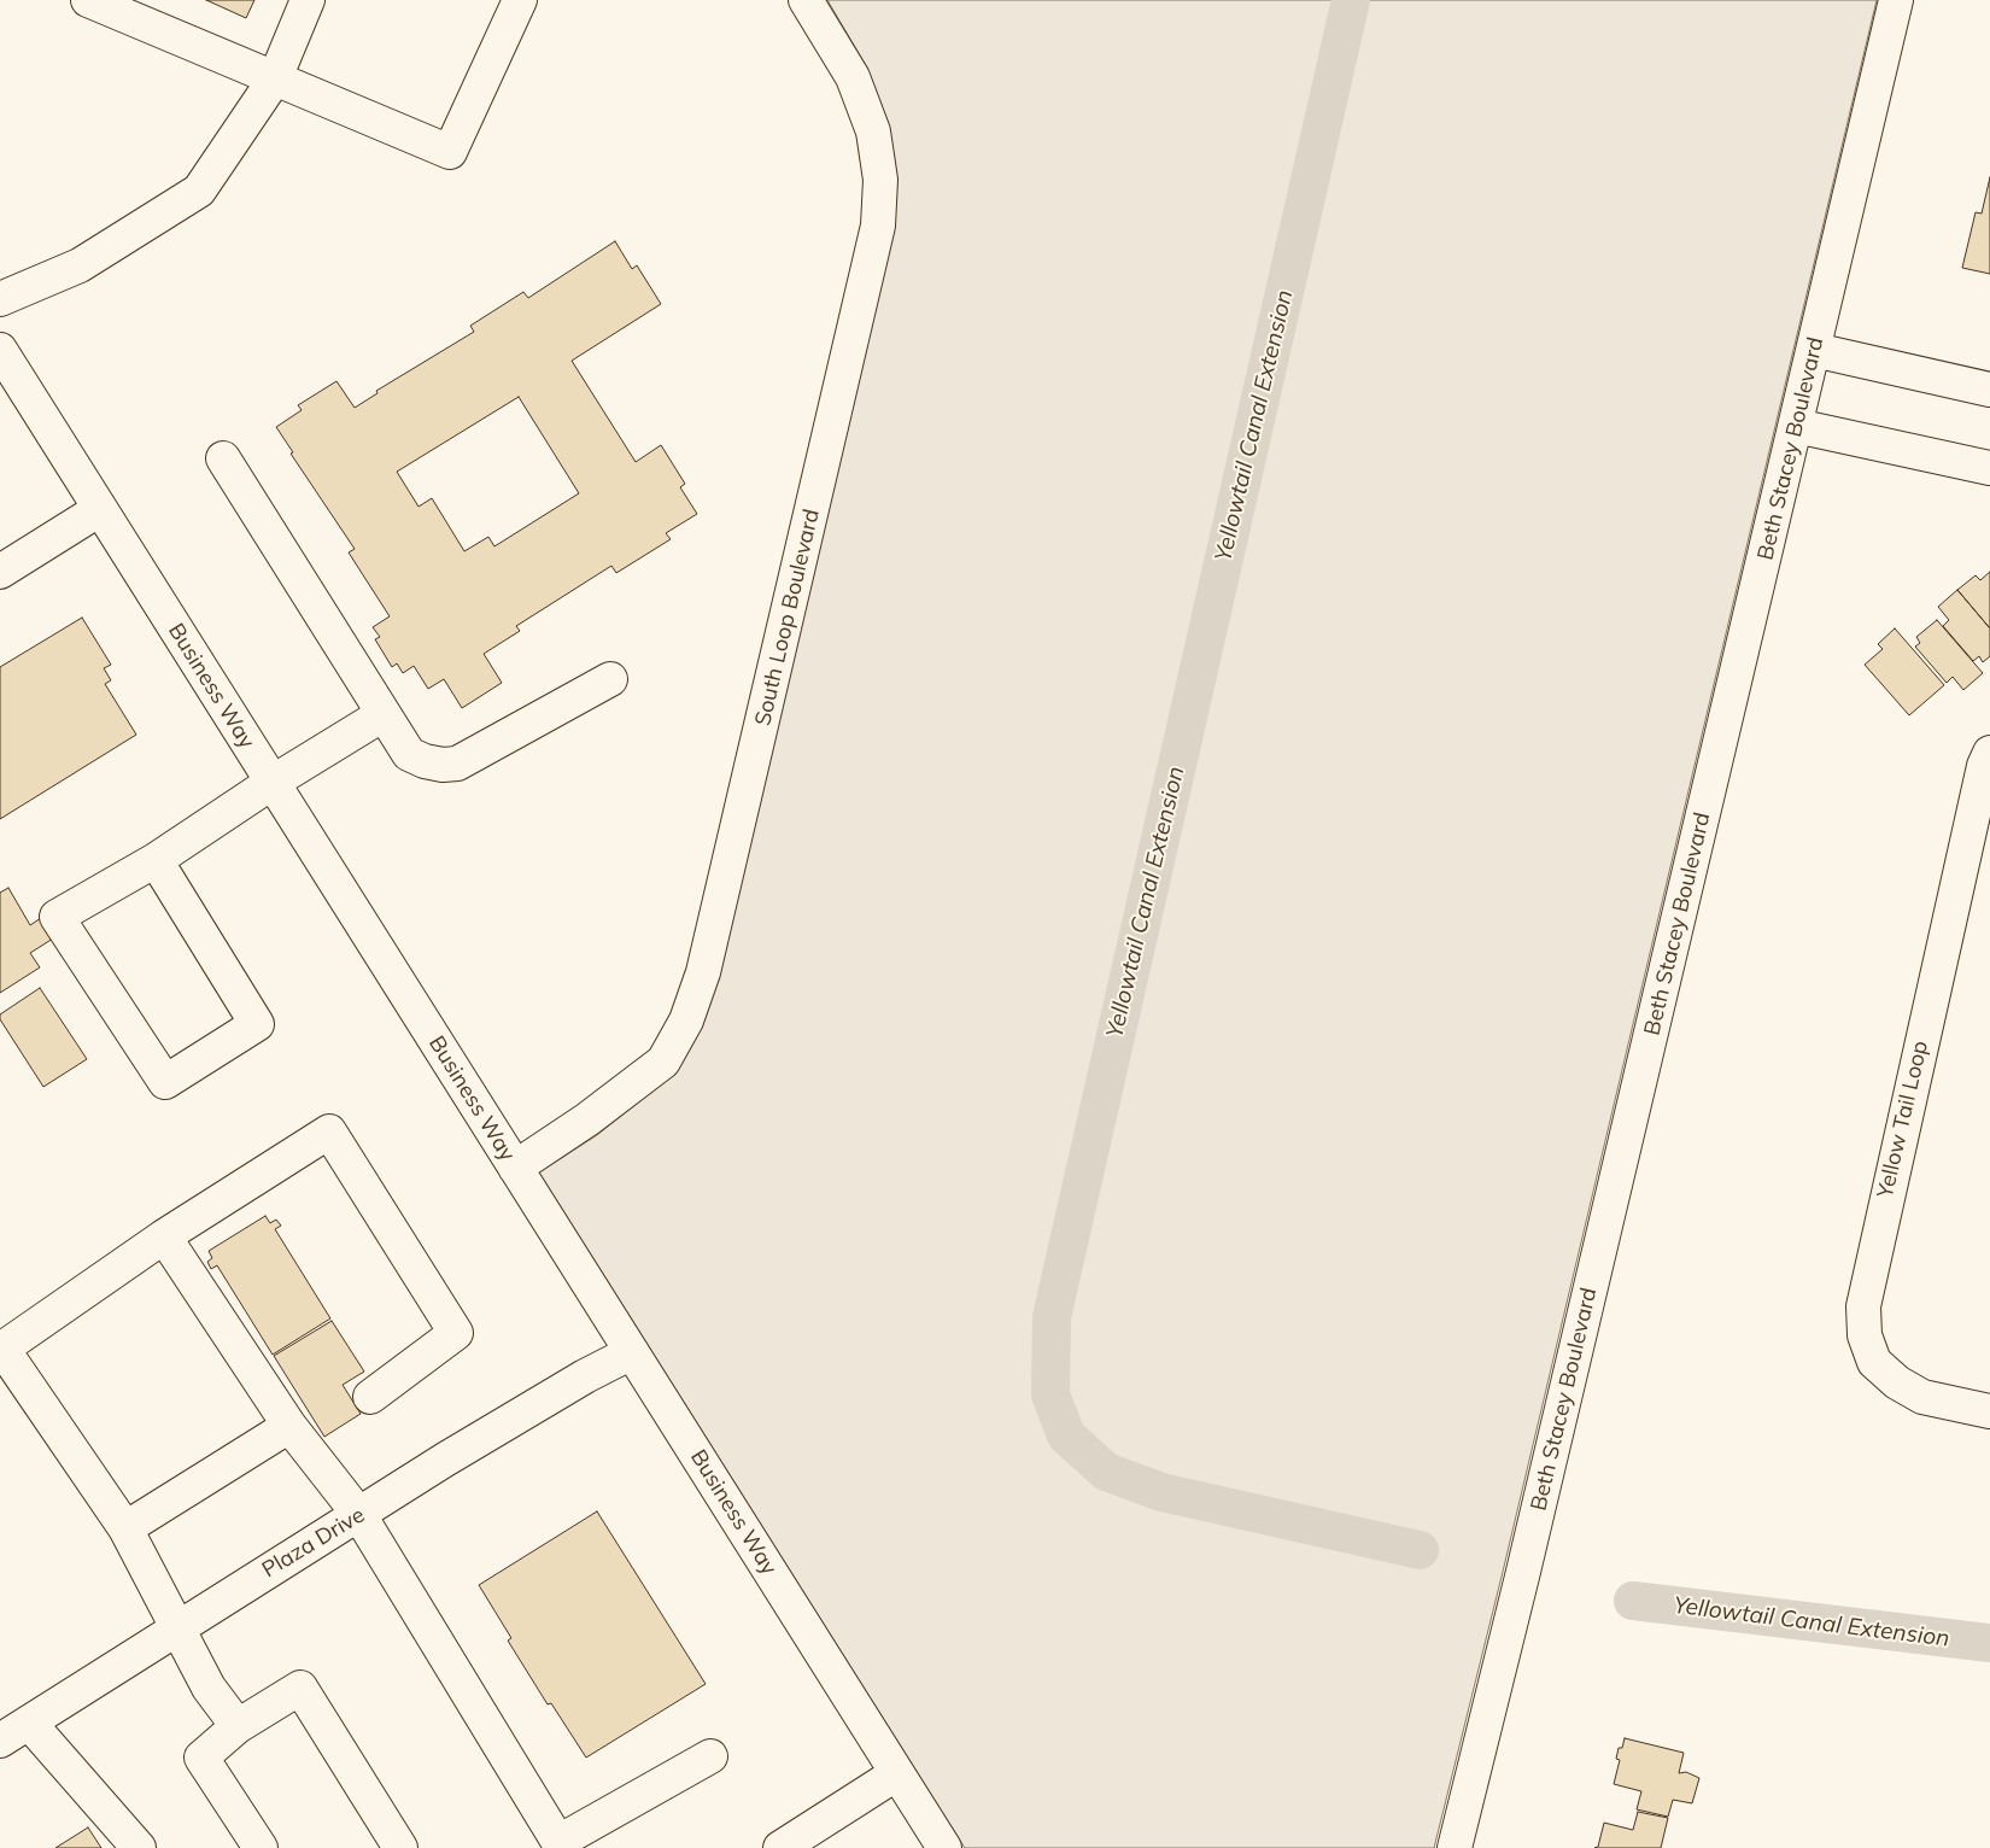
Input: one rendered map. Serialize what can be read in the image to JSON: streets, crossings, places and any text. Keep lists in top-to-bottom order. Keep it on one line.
{"streets":{"street":["Beth Stacey Boulevard","South Loop Boulevard","Business Way","Yellow Tail Loop","Plaza Drive"]},"crossings":[["South Loop Boulevard","Business Way"],["Business Way","Plaza Drive"]],"water":["Yellowtail Canal Extension"]}
